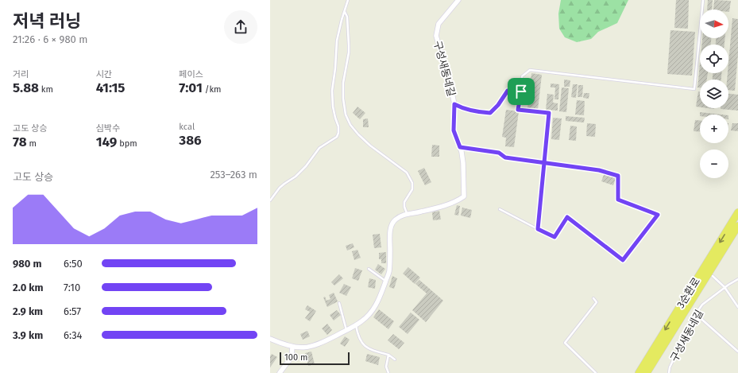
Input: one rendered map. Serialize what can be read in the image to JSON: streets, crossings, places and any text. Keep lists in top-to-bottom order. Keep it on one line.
{"streets":{"highway":["3순환로"],"street":["구성새동네길"]},"scale_bar":"100 m","north":"right","page":{"heading":["저녁 러닝","21:26 · 6 × 980 m"],"map_buttons":["+","−"],"stats":[["거리","5.88 km"],["시간","41:15"],["페이스","7:01 /km"],["고도 상승","78 m"],["심박수","149 bpm"],["kcal","386"]],"chart":["고도 상승","253–263 m"],"list":[{"name":"980 m","note":"6:50"},{"name":"2.0 km","note":"7:10"},{"name":"2.9 km","note":"6:57"},{"name":"3.9 km","note":"6:34"}],"scale":"100 m"}}
